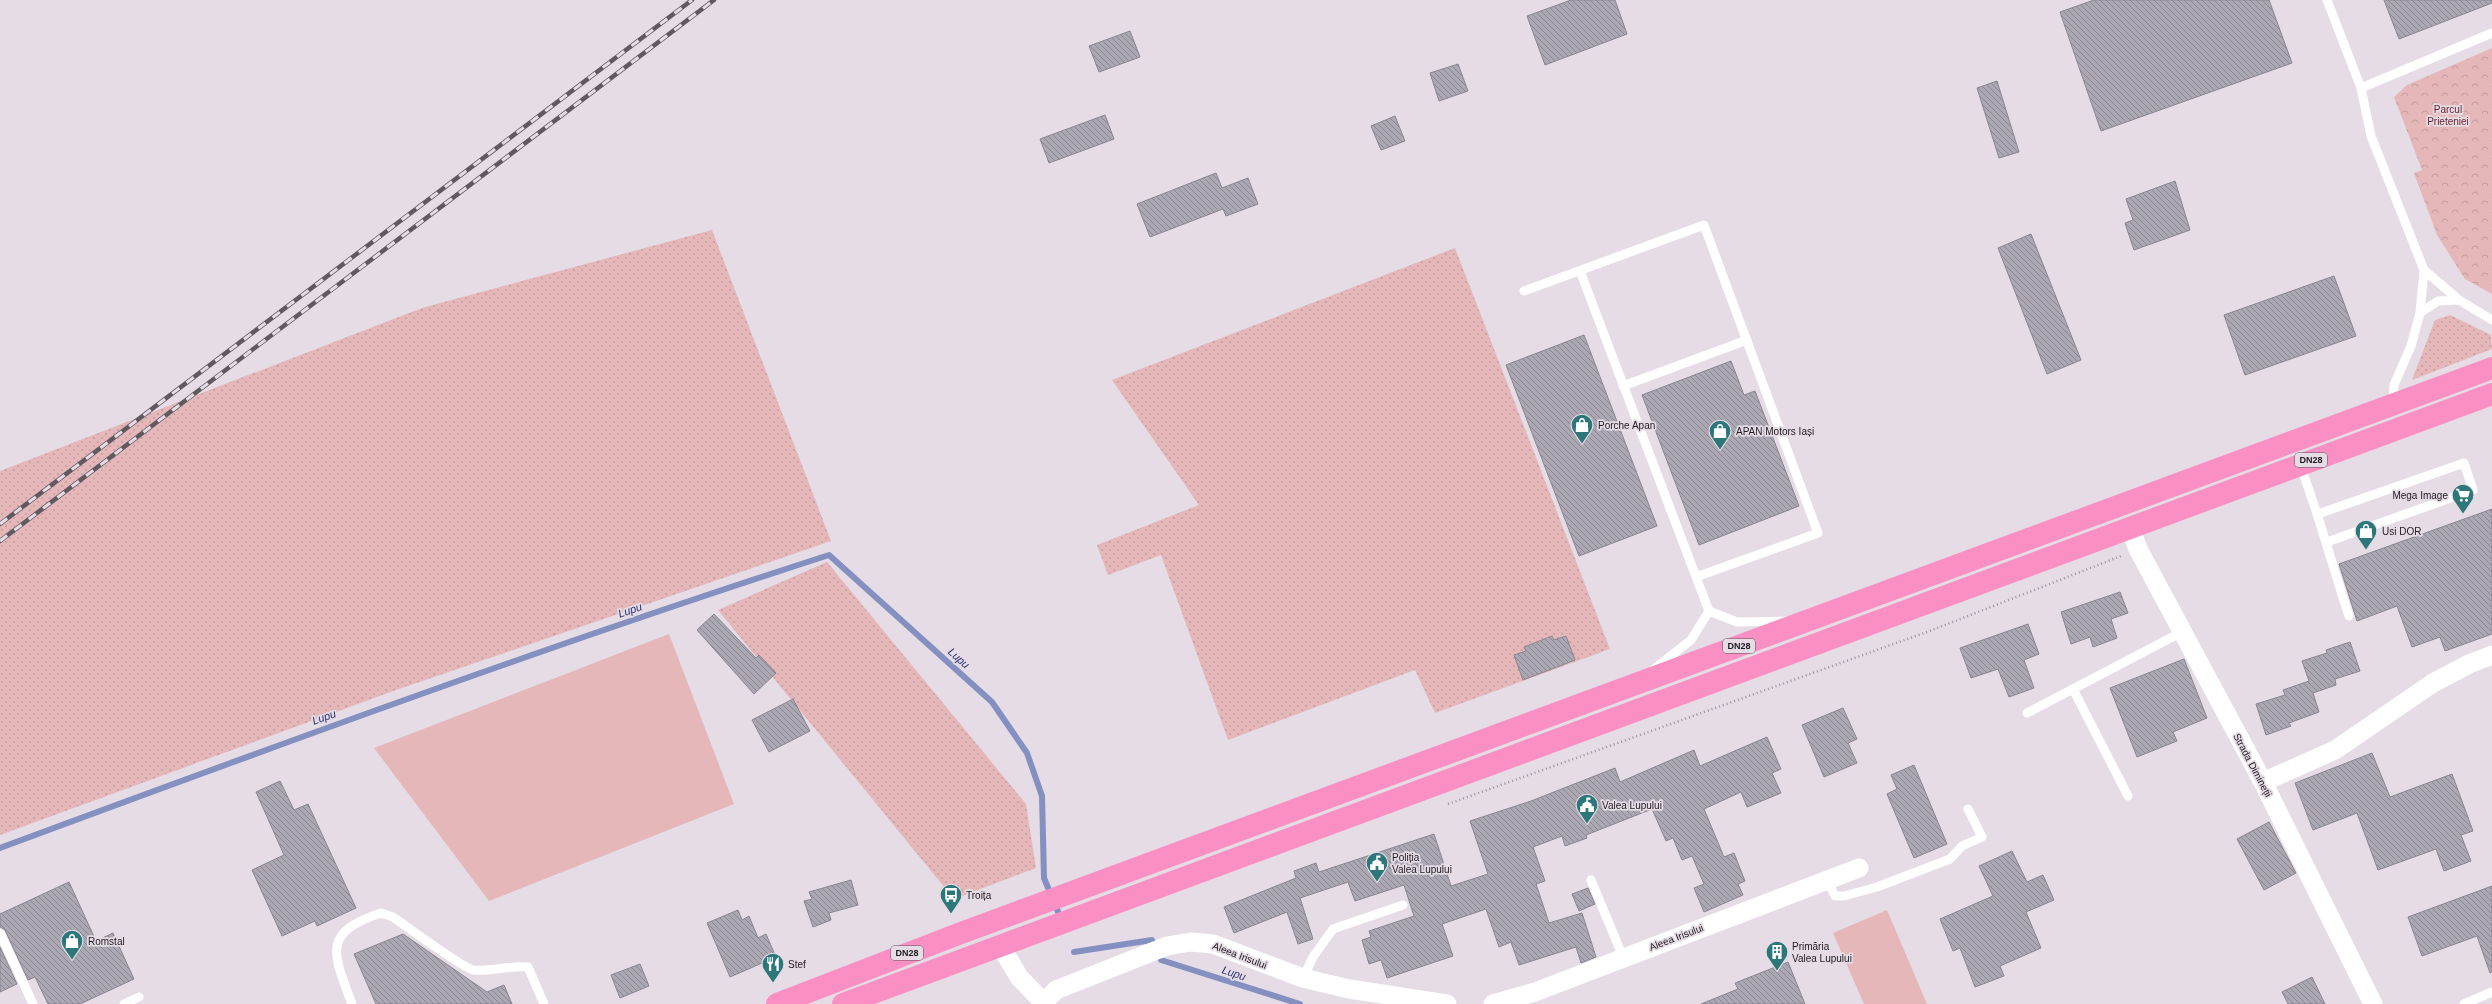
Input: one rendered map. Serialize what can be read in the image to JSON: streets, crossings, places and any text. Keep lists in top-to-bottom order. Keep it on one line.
{"streets":{"highway":["DN28"],"street":["Strada Dimineții","Aleea Irisului"]},"crossings":[["DN28","Strada Dimineții"]],"water":["Lupu"],"parks":["Parcul Prieteniei"],"places":{"shop":["Porche Apan","APAN Motors Iași","Usi DOR","Romstal"],"supermarket":["Mega Image"],"public building":["Valea Lupului","Poliția Valea Lupului"],"bus stop":["Troița"],"building":["Primăria Valea Lupului"],"restaurant":["Stef"]}}
